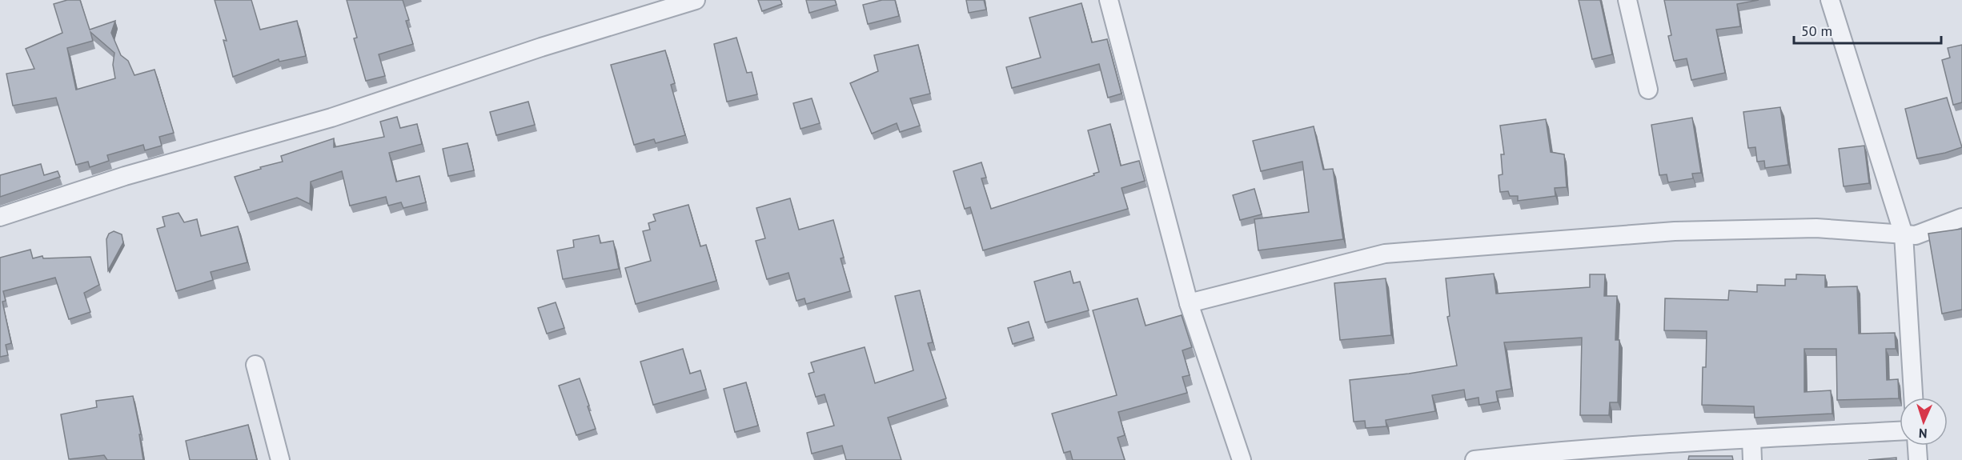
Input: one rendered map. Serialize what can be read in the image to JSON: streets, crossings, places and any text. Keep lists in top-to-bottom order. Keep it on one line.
{"scale_bar":"50 m","north":"bottom"}
